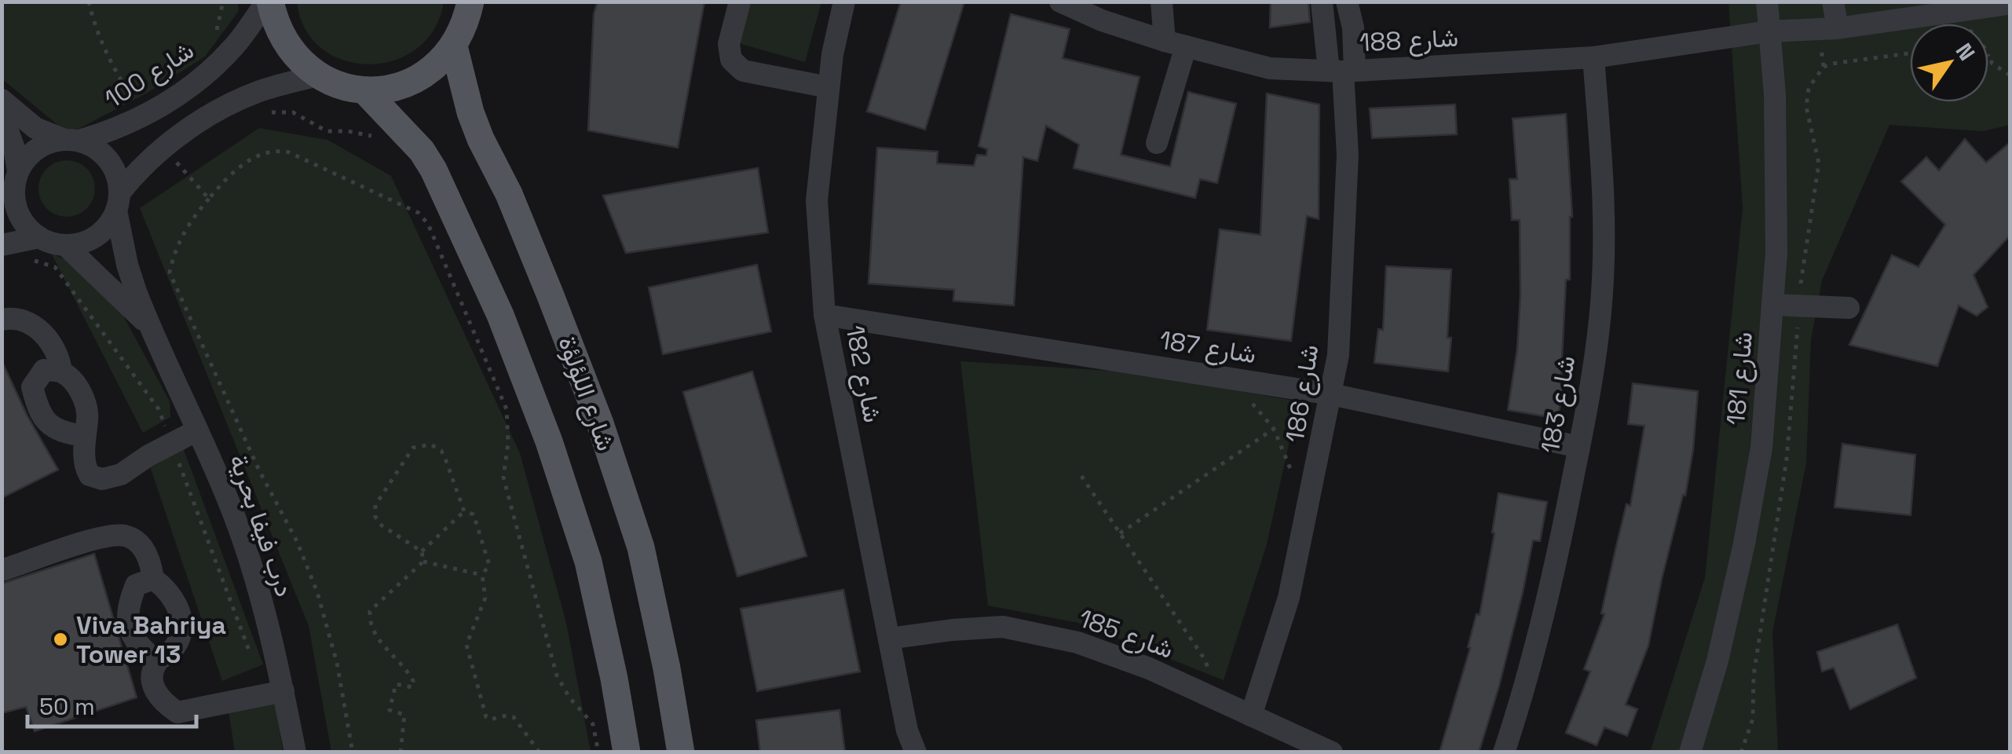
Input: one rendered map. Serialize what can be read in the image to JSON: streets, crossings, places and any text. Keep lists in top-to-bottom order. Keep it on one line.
{"streets":{"main road":["شارع اللؤلؤة"],"street":["شارع 188","شارع 100","شارع 187","شارع 182","شارع 181","شارع 186","شارع 183","درب فيفا بحرية","شارع 185"]},"crossings":[["شارع 188","شارع 181"],["شارع 188","شارع 186"],["شارع 188","شارع 183"],["شارع 100","درب فيفا بحرية"],["شارع 187","شارع 182"],["شارع 187","شارع 186"],["شارع 187","شارع 183"],["شارع 182","شارع 185"],["شارع 186","شارع 185"]],"places":["Viva Bahriya Tower 13"],"scale_bar":"50 m","north":"top right"}
